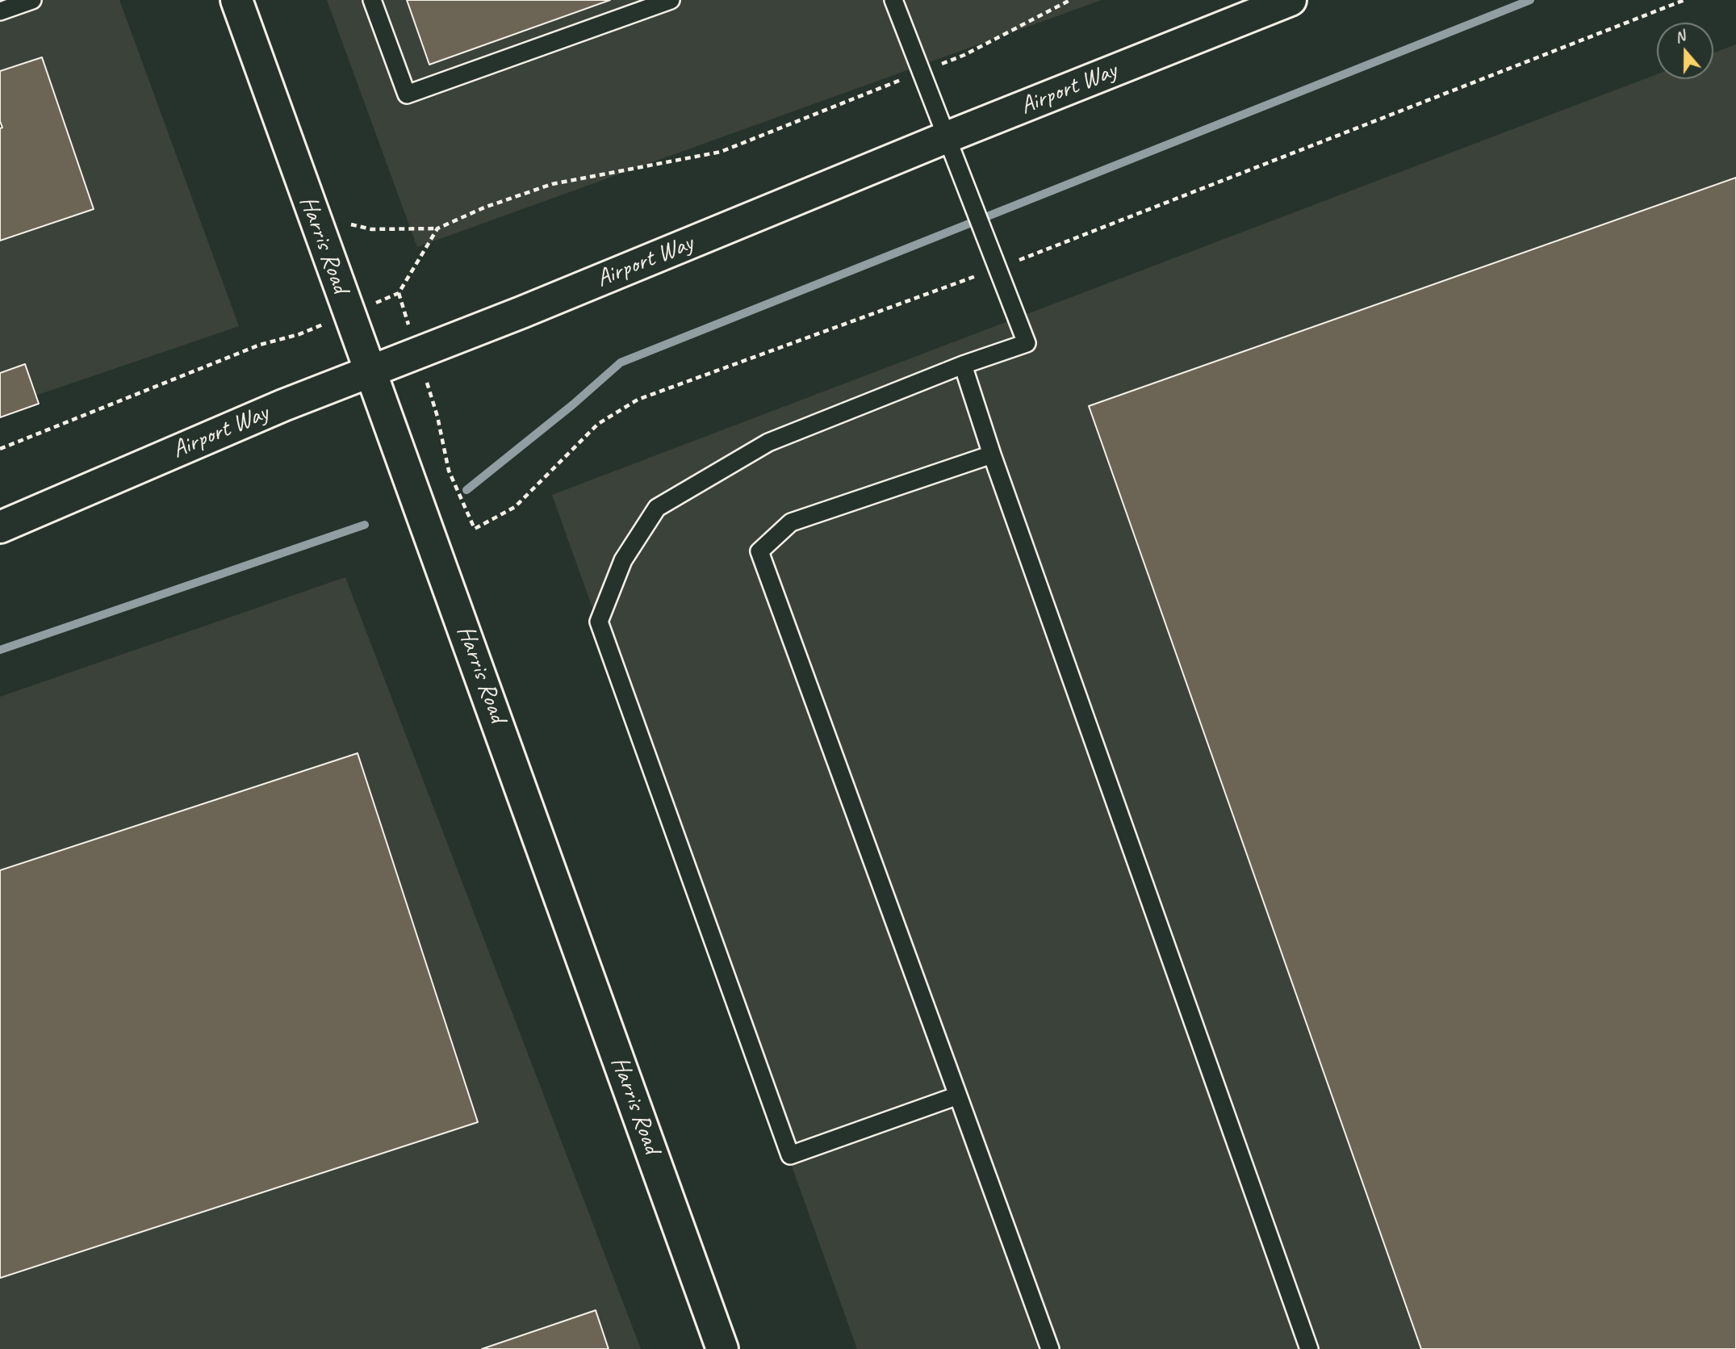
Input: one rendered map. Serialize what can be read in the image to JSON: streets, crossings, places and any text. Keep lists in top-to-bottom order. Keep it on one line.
{"streets":{"street":["Airport Way","Harris Road"]},"crossings":[["Airport Way","Harris Road"]],"north":"top"}
